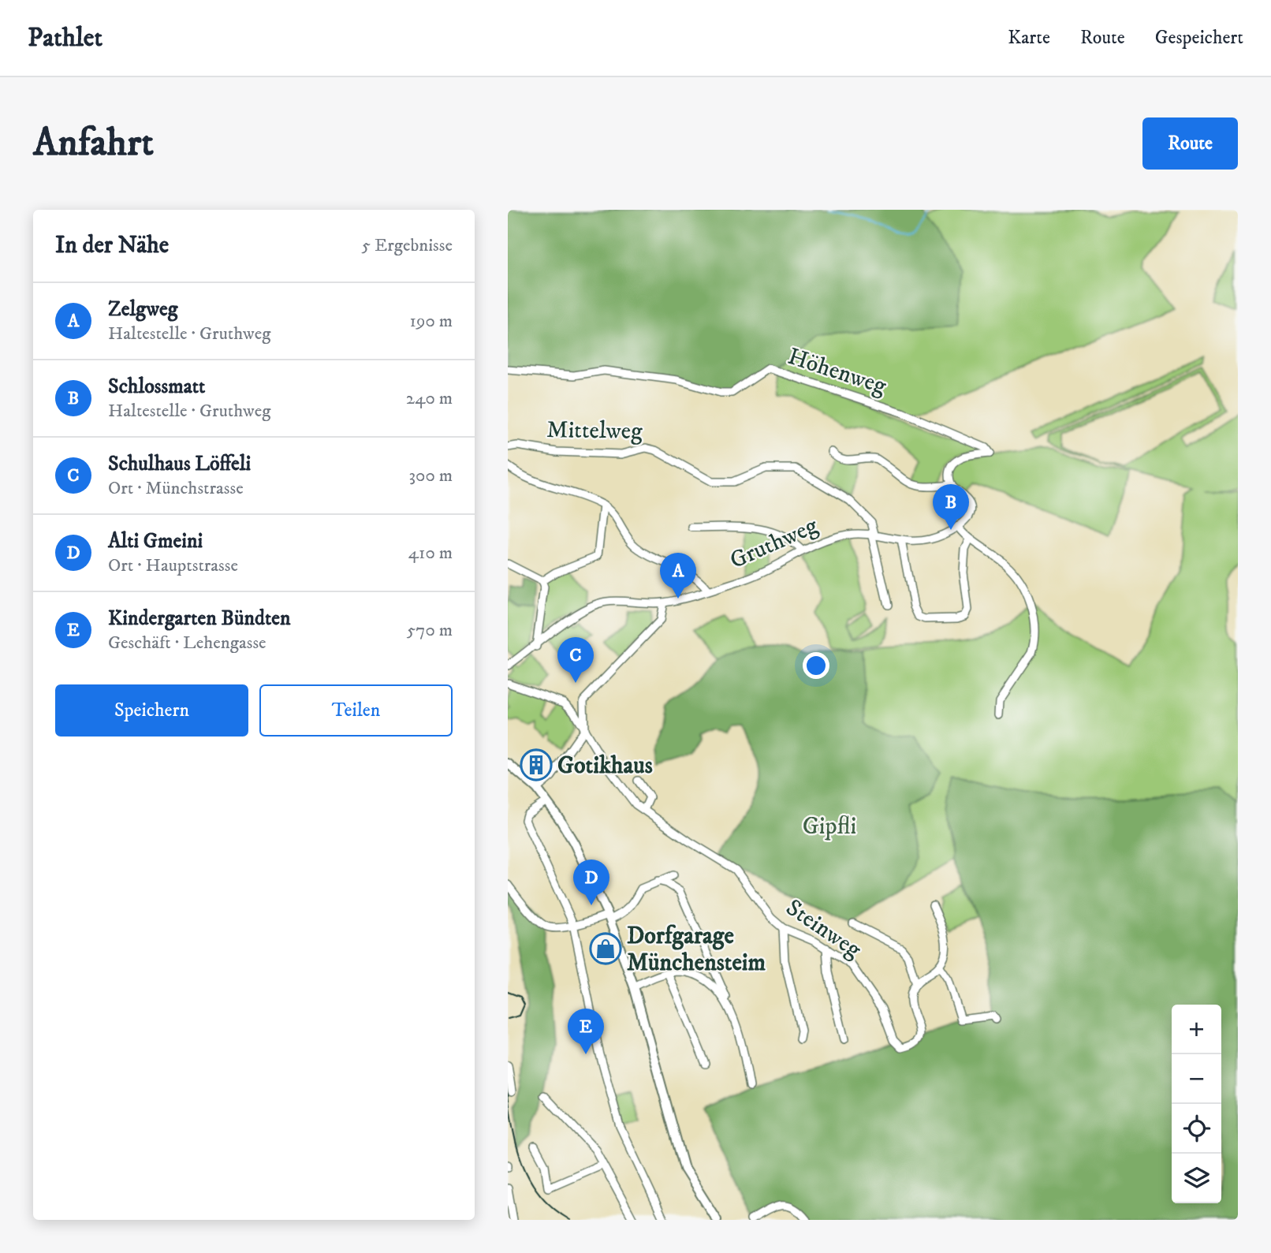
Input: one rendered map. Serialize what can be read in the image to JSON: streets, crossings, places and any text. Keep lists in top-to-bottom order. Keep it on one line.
{"streets":{"street":["Höhenweg","Mittelweg","Gruthweg","Steinweg"]},"crossings":[["Mittelweg","Gruthweg"]],"parks":["Gipfli"],"places":{"building":["Gotikhaus"],"shop":["Dorfgarage Münchensteim"]},"page":{"header":"Pathlet","nav":["Karte","Route","Gespeichert"],"buttons":["Route",["Speichern","Teilen"]],"title":"Anfahrt","heading":["In der Nähe","5 Ergebnisse"],"list":[{"mark":"A","name":"Zelgweg","note":"Haltestelle · Gruthweg","value":"190 m"},{"mark":"B","name":"Schlossmatt","note":"Haltestelle · Gruthweg","value":"240 m"},{"mark":"C","name":"Schulhaus Löffeli","note":"Ort · Münchstrasse","value":"300 m"},{"mark":"D","name":"Alti Gmeini","note":"Ort · Hauptstrasse","value":"410 m"},{"mark":"E","name":"Kindergarten Bündten","note":"Geschäft · Lehengasse","value":"570 m"}],"pins":["B","A","C","D","E"],"map_buttons":["+","−"]}}
